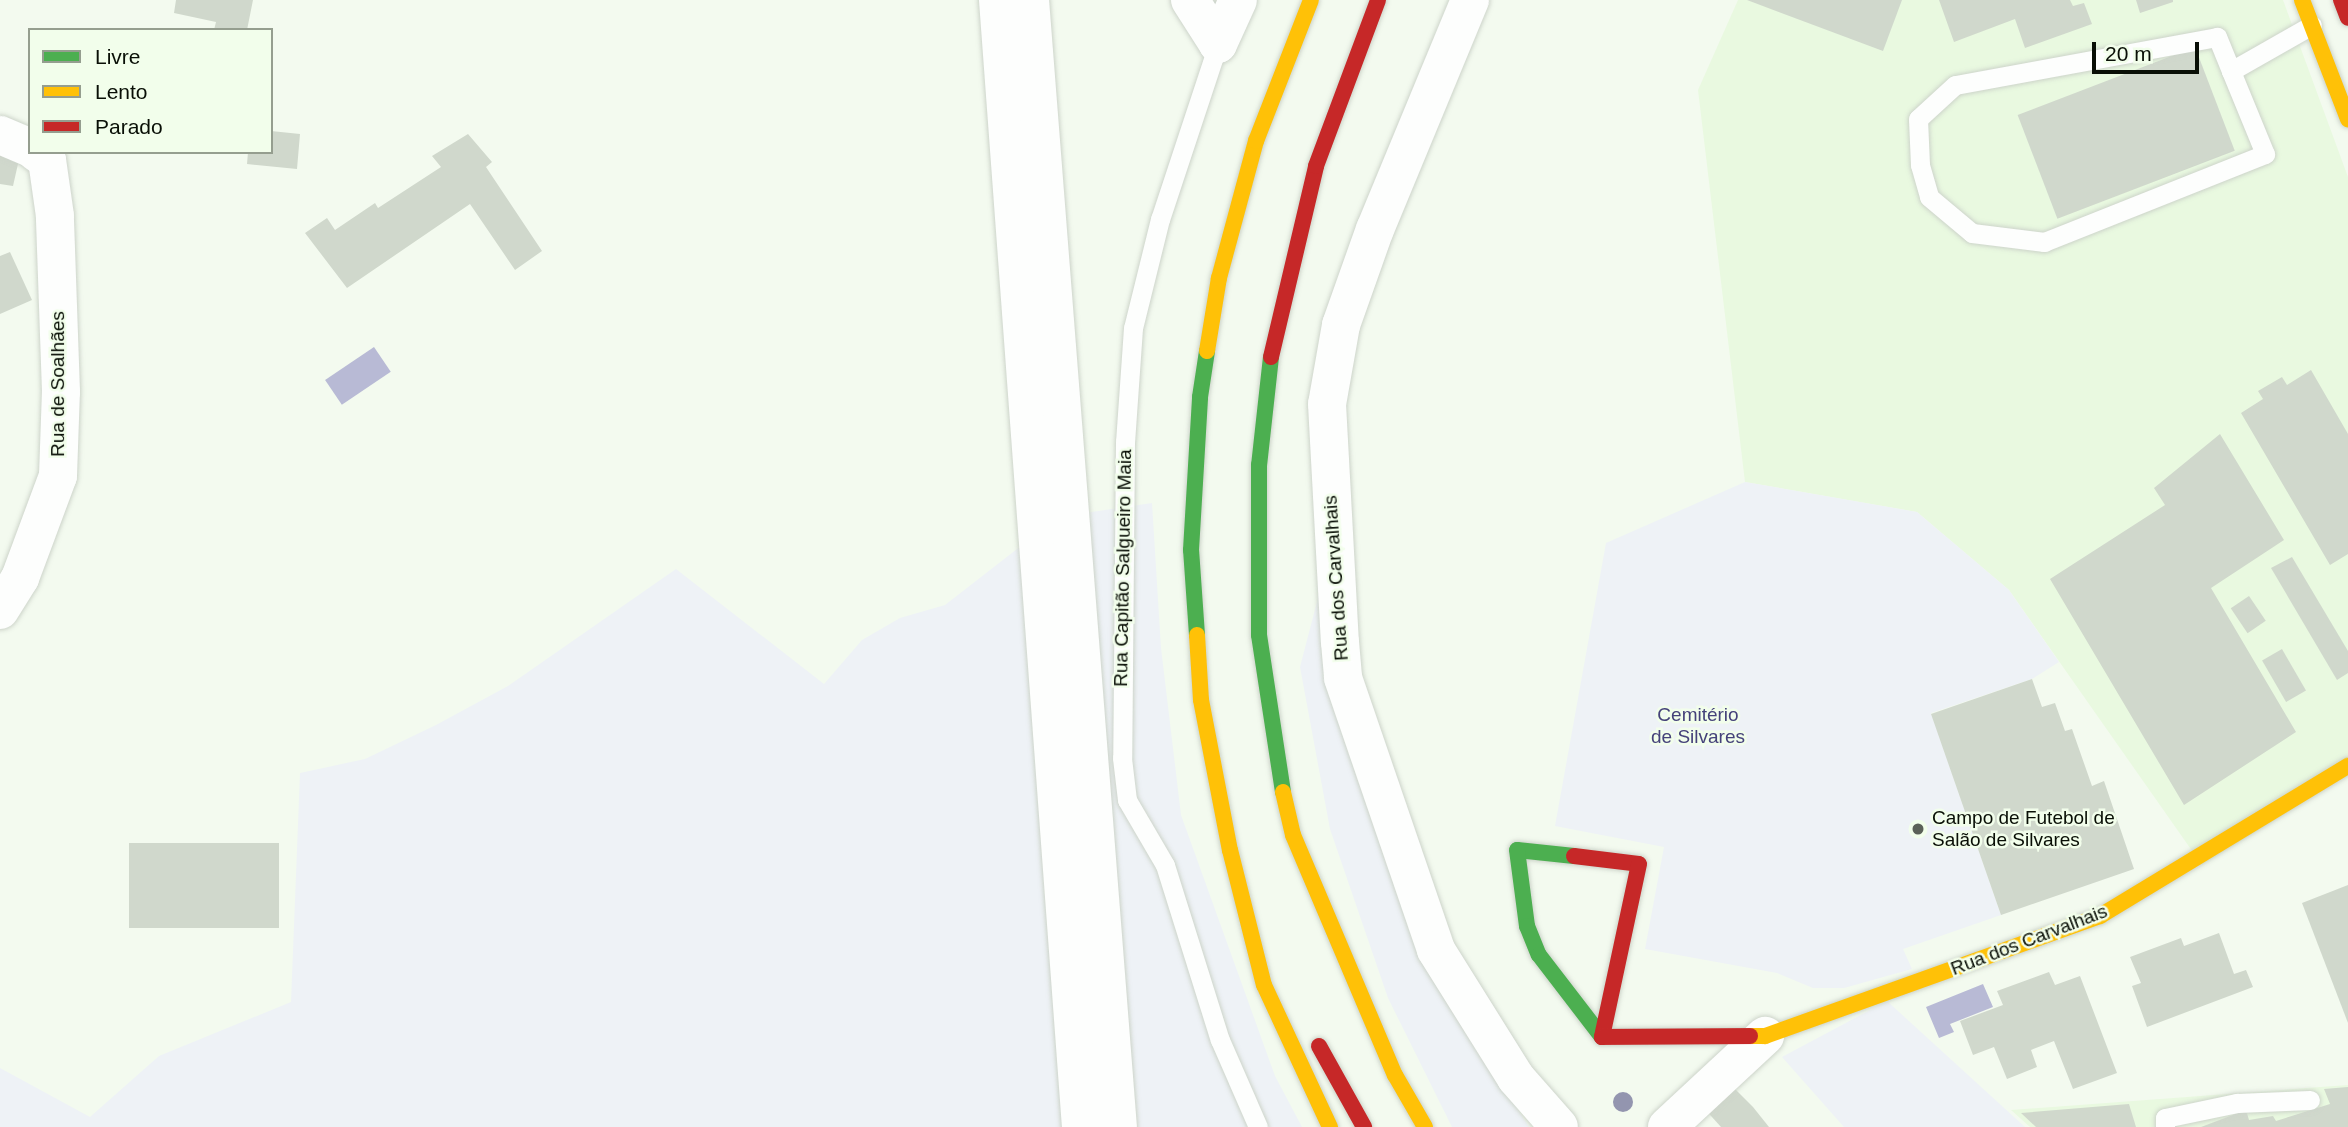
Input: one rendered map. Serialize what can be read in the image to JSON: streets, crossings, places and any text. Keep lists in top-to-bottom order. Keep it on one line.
{"streets":{"main road":["Rua dos Carvalhais"],"street":["Rua de Soalhães","Rua Capitão Salgueiro Maia"]},"parks":["Cemitério de Silvares"],"places":["Campo de Futebol de Salão de Silvares"],"legend":["Livre","Lento","Parado"],"scale_bar":"20 m"}
